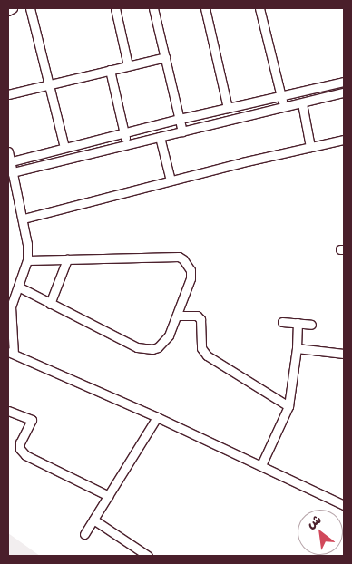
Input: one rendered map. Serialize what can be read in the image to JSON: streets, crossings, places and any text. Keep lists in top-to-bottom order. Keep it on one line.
{"north":"top left"}
